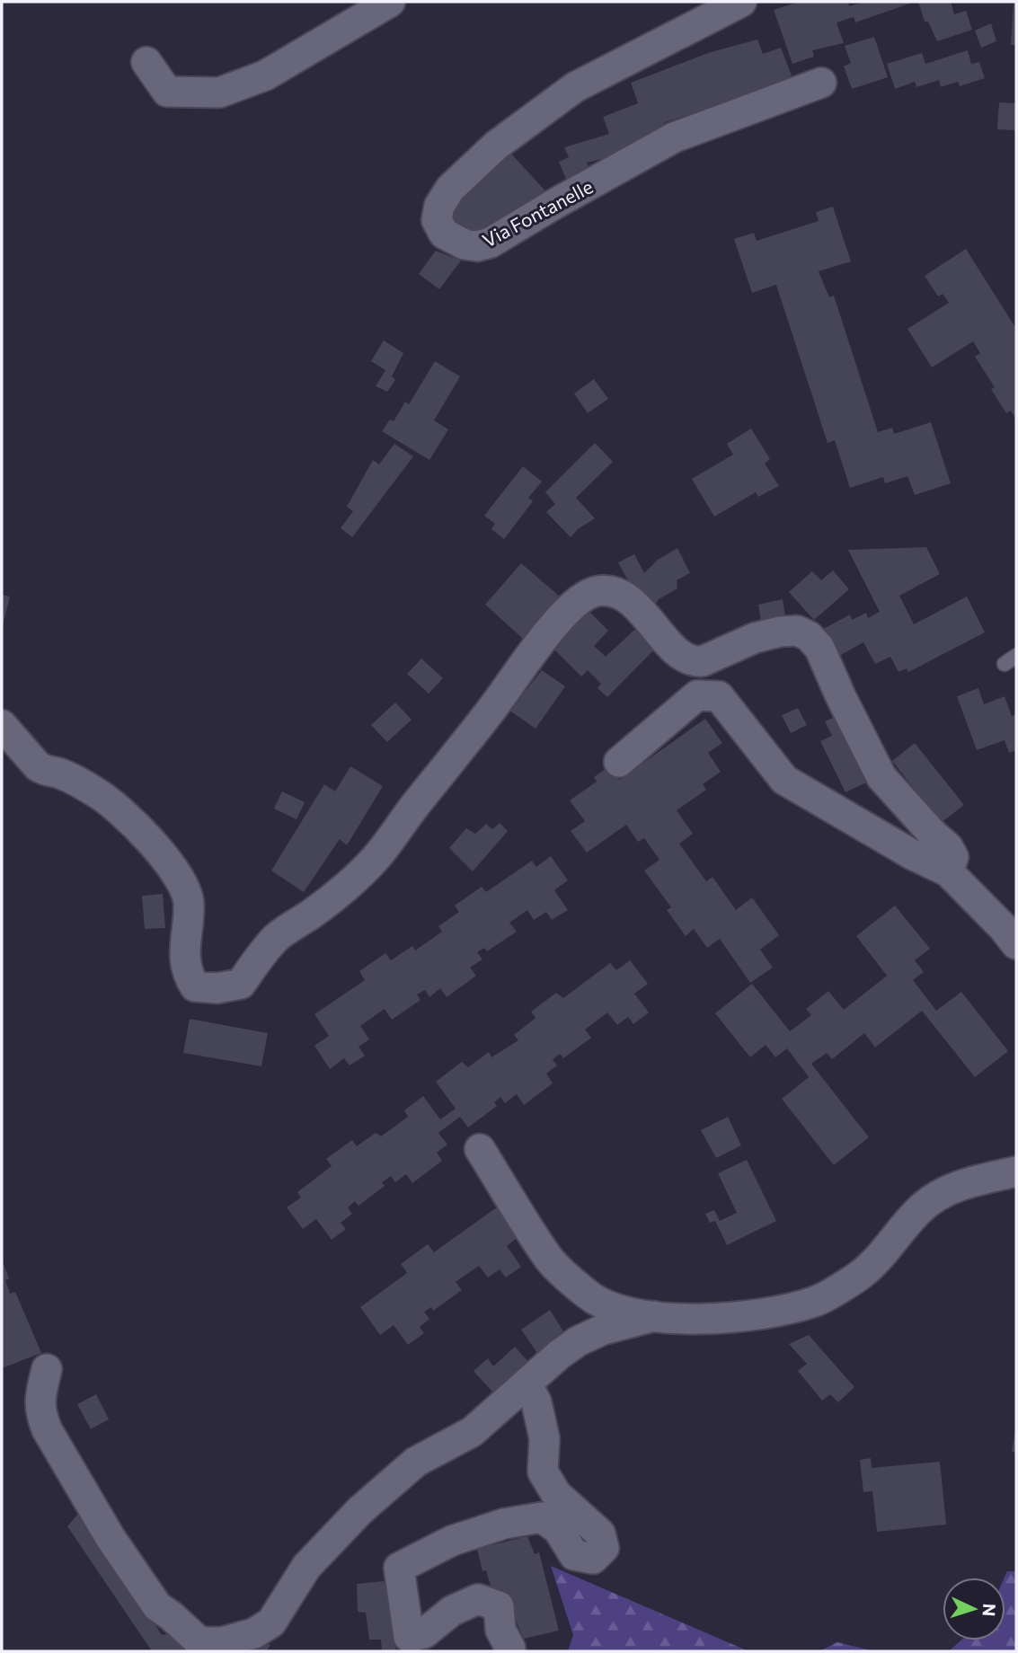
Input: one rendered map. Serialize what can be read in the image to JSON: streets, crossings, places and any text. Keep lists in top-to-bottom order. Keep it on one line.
{"streets":{"street":["Via Fontanelle"]},"north":"right"}
